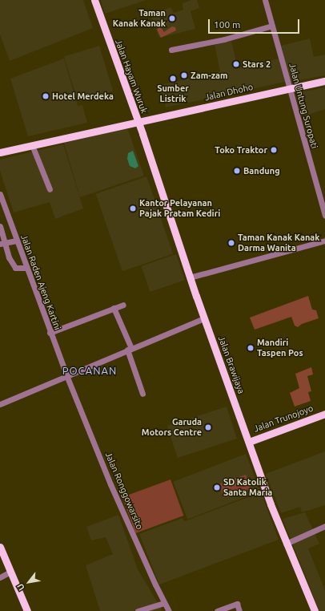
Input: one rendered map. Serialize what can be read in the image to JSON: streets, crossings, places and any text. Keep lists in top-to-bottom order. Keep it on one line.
{"streets":{"main road":["Jalan Hayam Wuruk","Jalan Dhoho","Jalan Brawijaya","Jalan Trunojoyo"],"street":["Jalan Untung Suropati","Jalan Raden Ajeng Kartini","Jalan Ronggowarsito"]},"crossings":[["Jalan Hayam Wuruk","Jalan Dhoho"],["Jalan Hayam Wuruk","Jalan Brawijaya"],["Jalan Dhoho","Jalan Untung Suropati"],["Jalan Dhoho","Jalan Brawijaya"],["Jalan Raden Ajeng Kartini","Jalan Ronggowarsito"],["Jalan Brawijaya","Jalan Trunojoyo"]],"districts":["POCANAN"],"places":["Taman Kanak Kanak","Stars 2","Zam-zam","Sumber Listrik","Hotel Merdeka","Toko Traktor","Bandung","Kantor Pelayanan Pajak Pratam Kediri","Taman Kanak Kanak Darma Wanita","Mandiri Taspen Pos","Garuda Motors Centre","SD Katolik Santa Maria"],"scale_bar":"100 m","north":"bottom left"}
